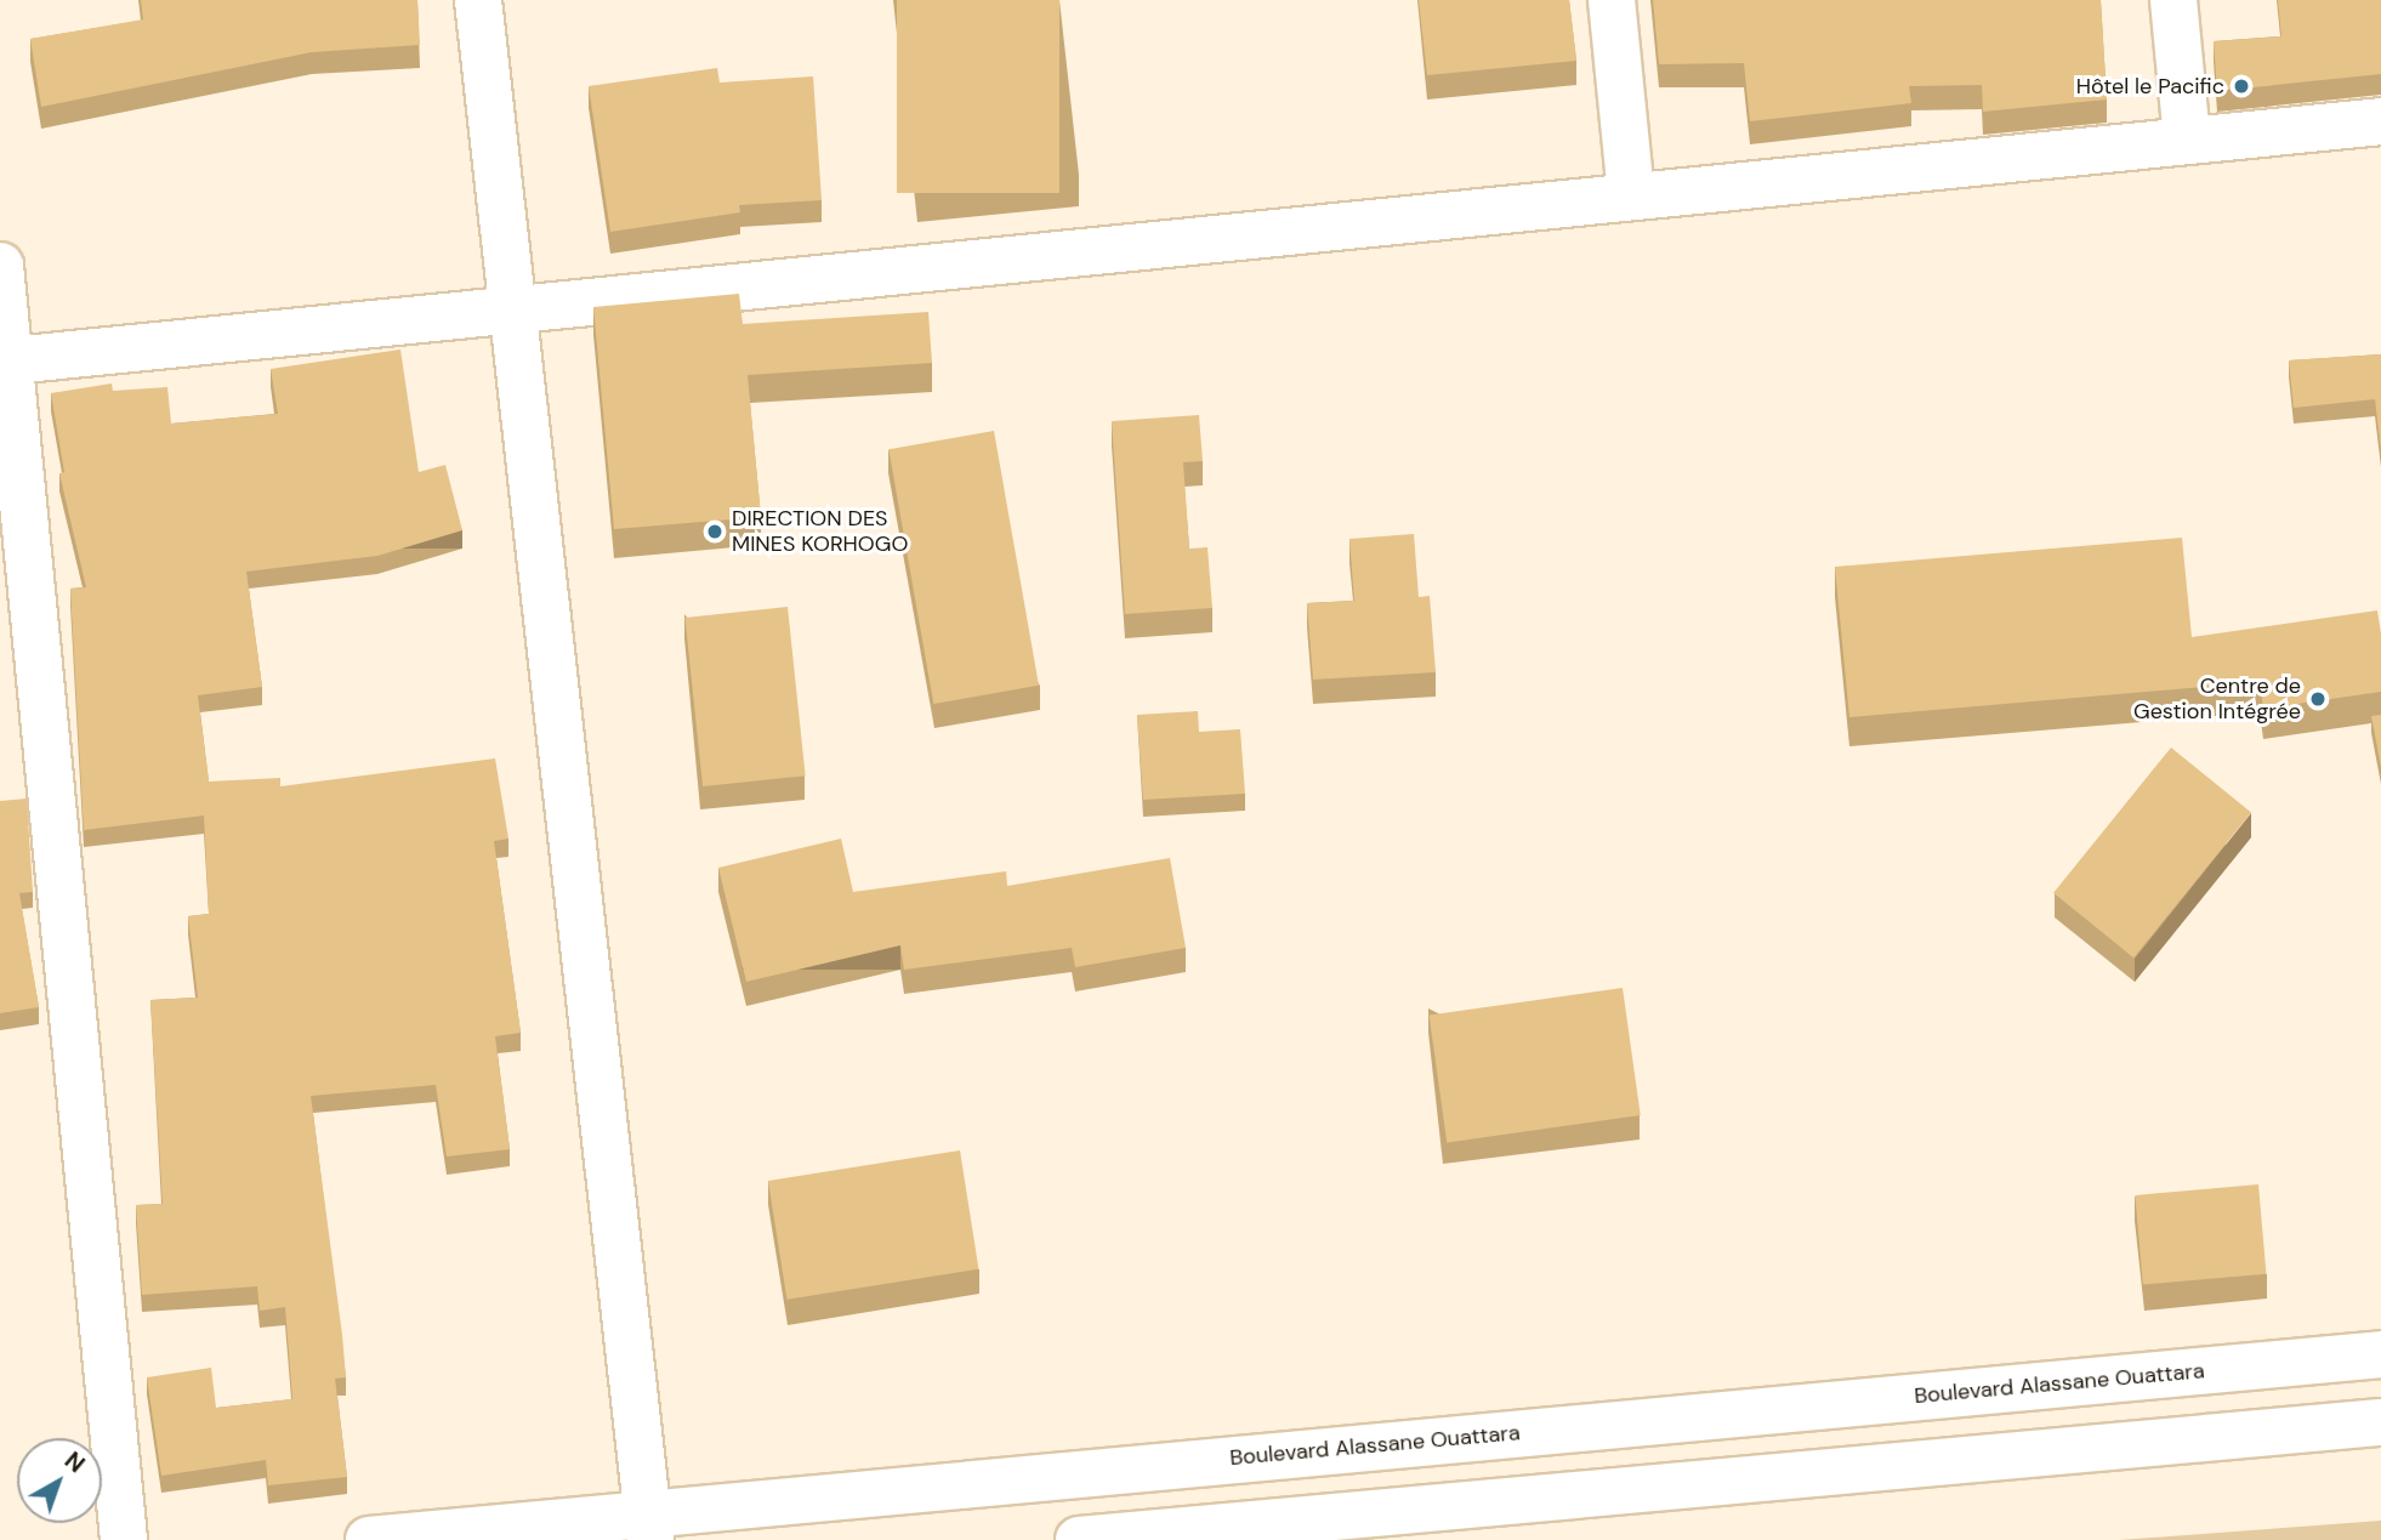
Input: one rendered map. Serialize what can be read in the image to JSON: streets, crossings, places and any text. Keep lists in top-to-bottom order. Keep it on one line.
{"streets":{"street":["Boulevard Alassane Ouattara"]},"places":["Hôtel le Pacific","DIRECTION DES MINES KORHOGO","Centre de Gestion Intégrée"],"north":"top right"}
